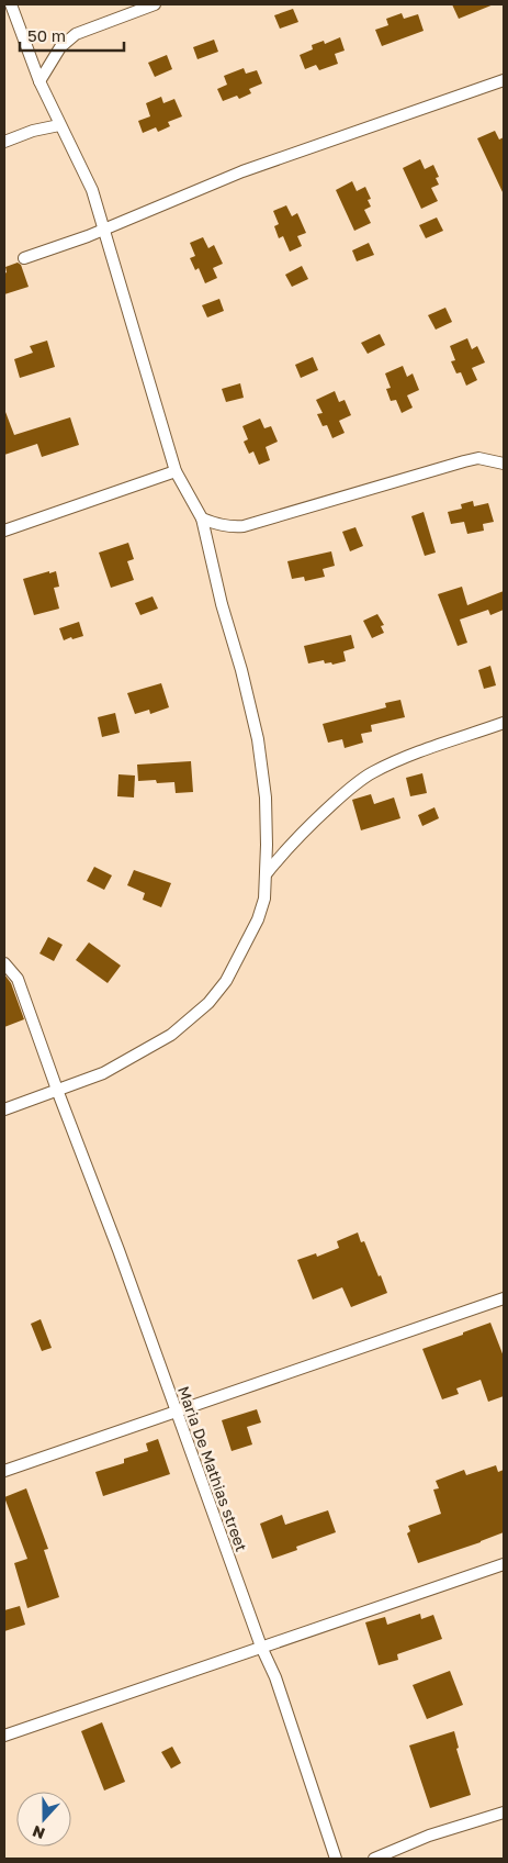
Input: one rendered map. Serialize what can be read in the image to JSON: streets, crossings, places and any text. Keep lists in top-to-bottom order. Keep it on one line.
{"streets":{"street":["Maria De Mathias street"]},"scale_bar":"50 m","north":"bottom"}
